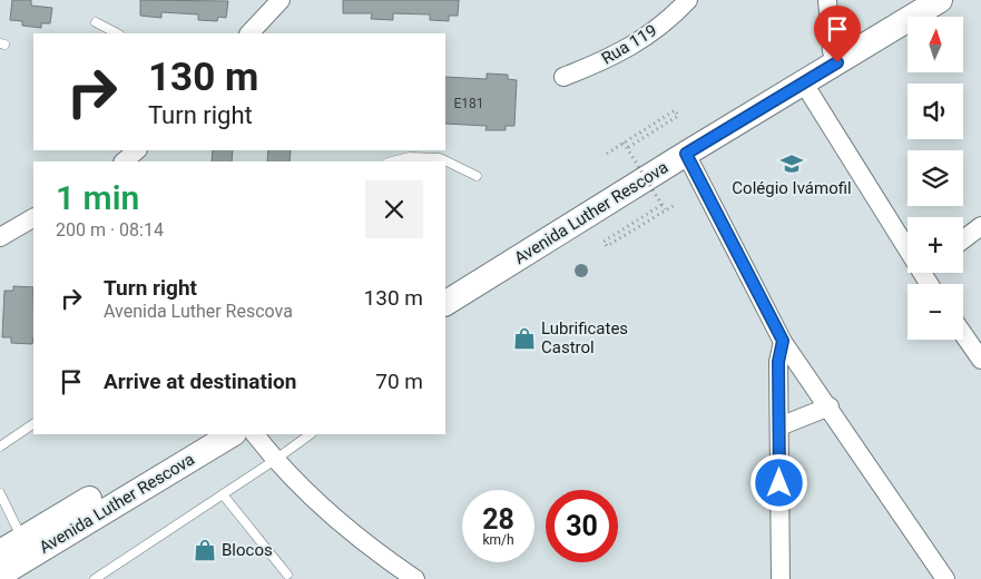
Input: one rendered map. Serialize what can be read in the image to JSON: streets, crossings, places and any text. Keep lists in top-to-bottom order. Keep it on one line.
{"streets":{"main road":["Avenida Luther Rescova"],"street":["Rua 119"]},"places":{"school or university":["Colégio Ivámofil"],"shop":["Lubrificates Castrol","Blocos"]},"house_numbers":["E181"],"north":"top","page":{"map_buttons":["+","−"],"turn":["130 m","Turn right"],"heading":["1 min","200 m · 08:14"],"list":[{"name":"Turn right","note":"Avenida Luther Rescova","value":"130 m"},{"name":"Arrive at destination","value":"70 m"}],"speed":"28 km/h","limit":"30"}}
